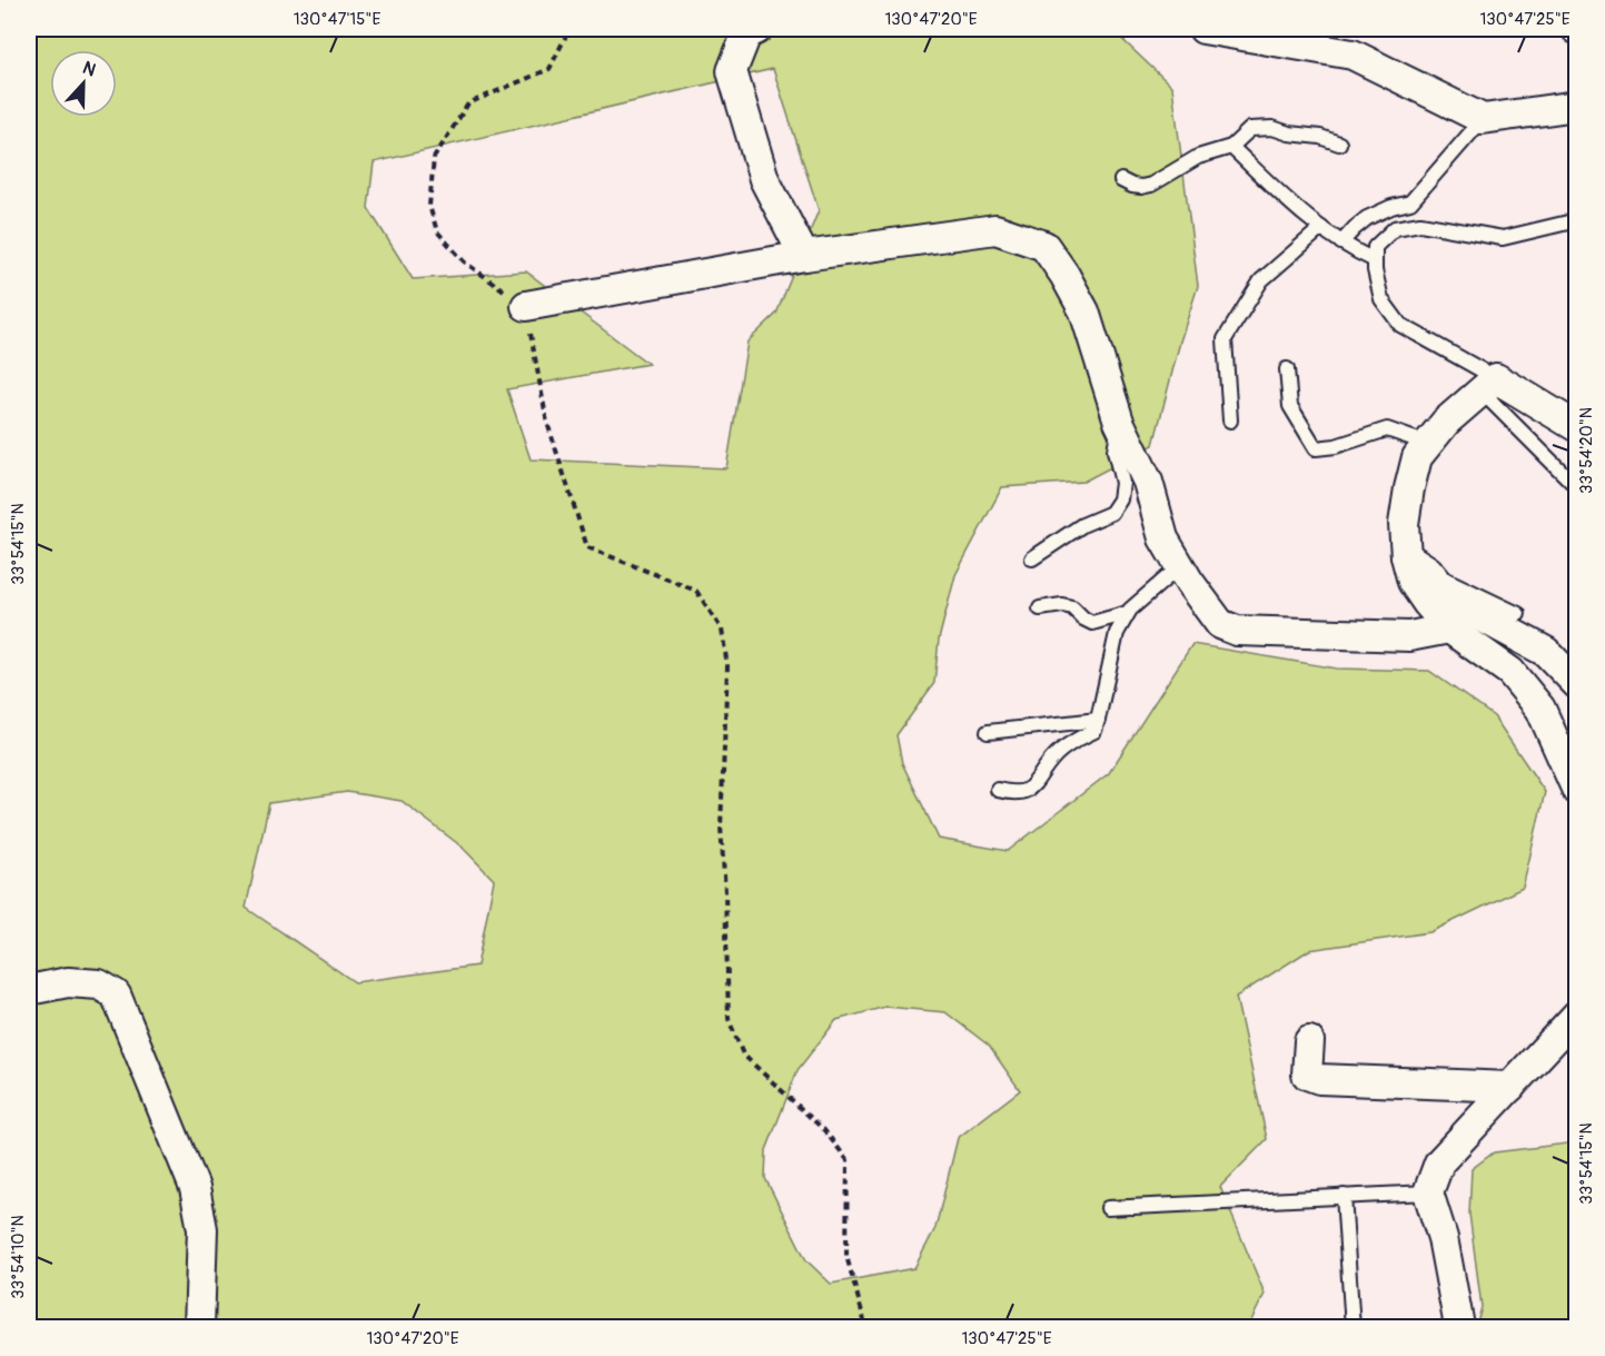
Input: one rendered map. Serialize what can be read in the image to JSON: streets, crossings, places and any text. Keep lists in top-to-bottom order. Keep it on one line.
{"north":"top","coordinates":["130°47'15\"E","130°47'20\"E","130°47'25\"E","33°54'20\"N","33°54'15\"N","33°54'10\"N"]}
